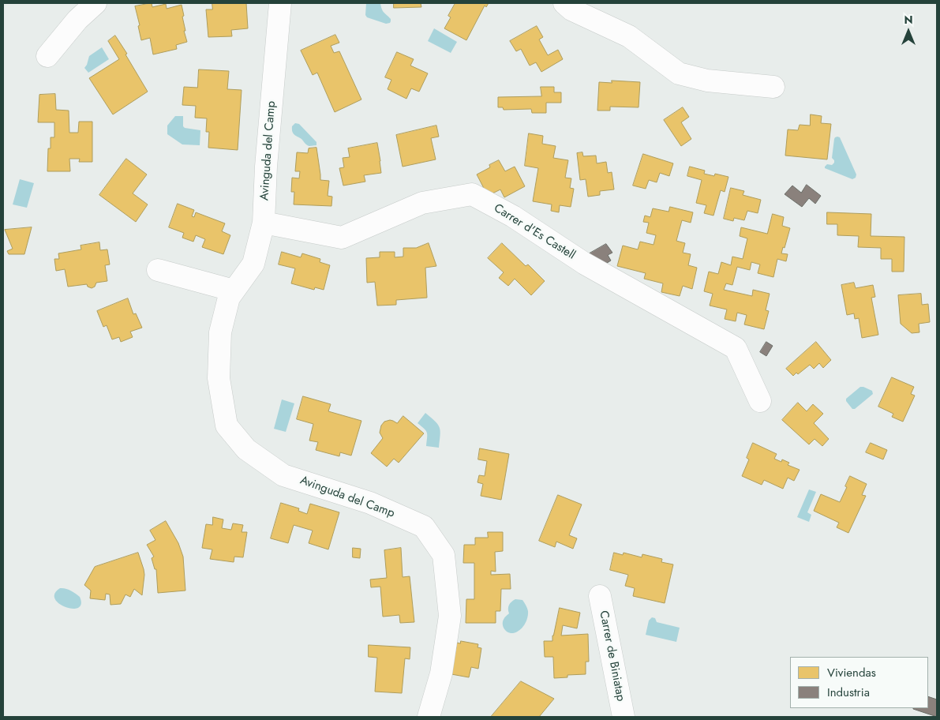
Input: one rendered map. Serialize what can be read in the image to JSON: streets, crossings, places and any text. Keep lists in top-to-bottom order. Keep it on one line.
{"streets":{"street":["Avinguda del Camp","Carrer d'Es Castell","Carrer de Biniatap"]},"crossings":[["Avinguda del Camp","Carrer d'Es Castell"]],"legend":["Viviendas","Industria"],"north":"top"}
